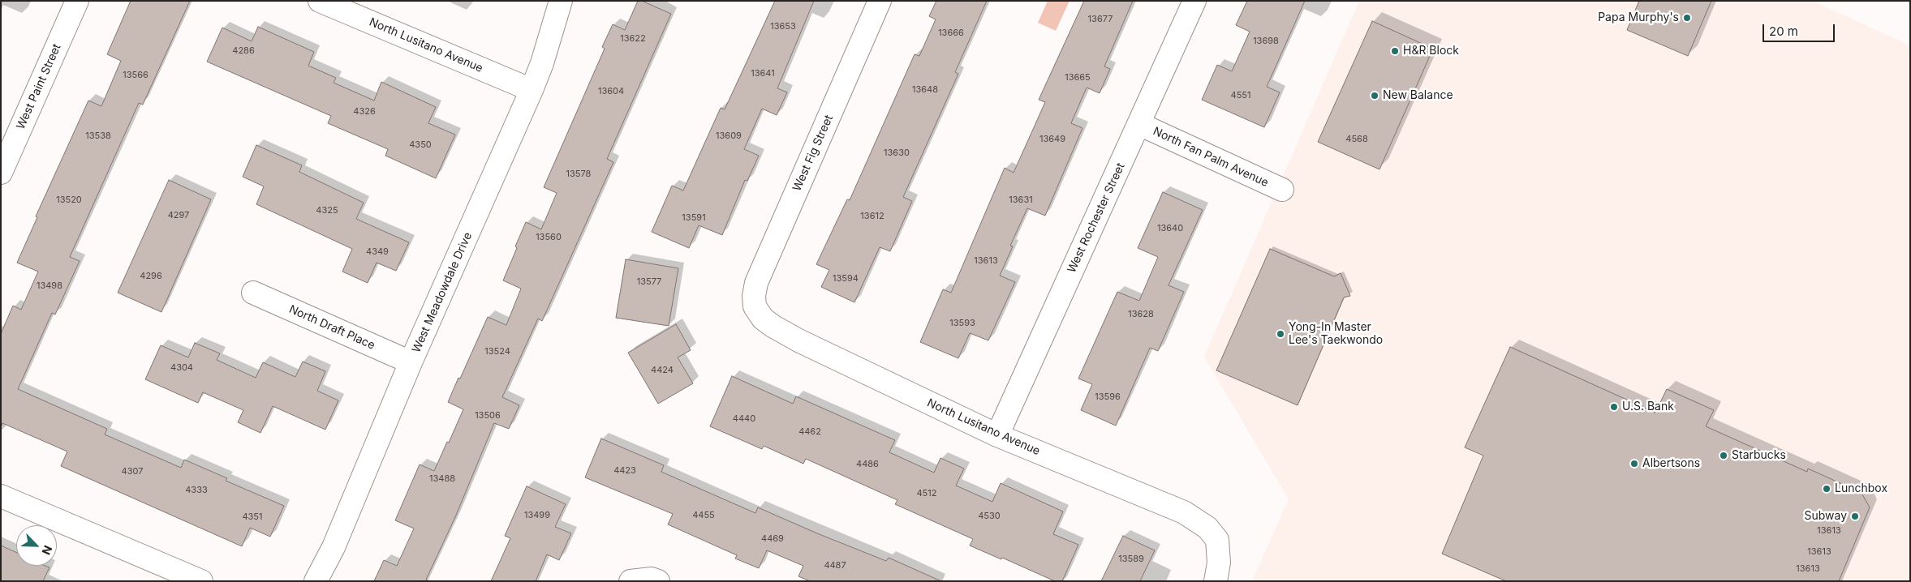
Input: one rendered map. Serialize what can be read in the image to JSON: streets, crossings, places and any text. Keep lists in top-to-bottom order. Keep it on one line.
{"streets":{"street":["North Lusitano Avenue","West Paint Street","West Fig Street","North Fan Palm Avenue","West Rochester Street","West Meadowdale Drive","North Draft Place"]},"crossings":[["North Lusitano Avenue","West Fig Street"],["North Lusitano Avenue","West Rochester Street"],["North Lusitano Avenue","West Meadowdale Drive"],["North Fan Palm Avenue","West Rochester Street"],["West Meadowdale Drive","North Draft Place"]],"places":["Papa Murphy's","H&R Block","New Balance","Yong-In Master Lee's Taekwondo","U.S. Bank","Starbucks","Albertsons","Lunchbox","Subway"],"house_numbers":["13677","13653","13666","13622","13698","4286","13641","13566","13665","13648","13604","4551","4326","13538","13609","13649","4568","4350","13630","13578","13520","13631","4325","4297","13612","13591","13640","13560","4349","13613","4296","13594","13577","13498","13628","13593","13524","4304","4424","13596","13506","4440","4462","4486","4423","4307","13488","4333","4512","13499","4455","4530","4351","13613","4469","13613","13589","4487","13613"],"scale_bar":"20 m","north":"bottom right"}
